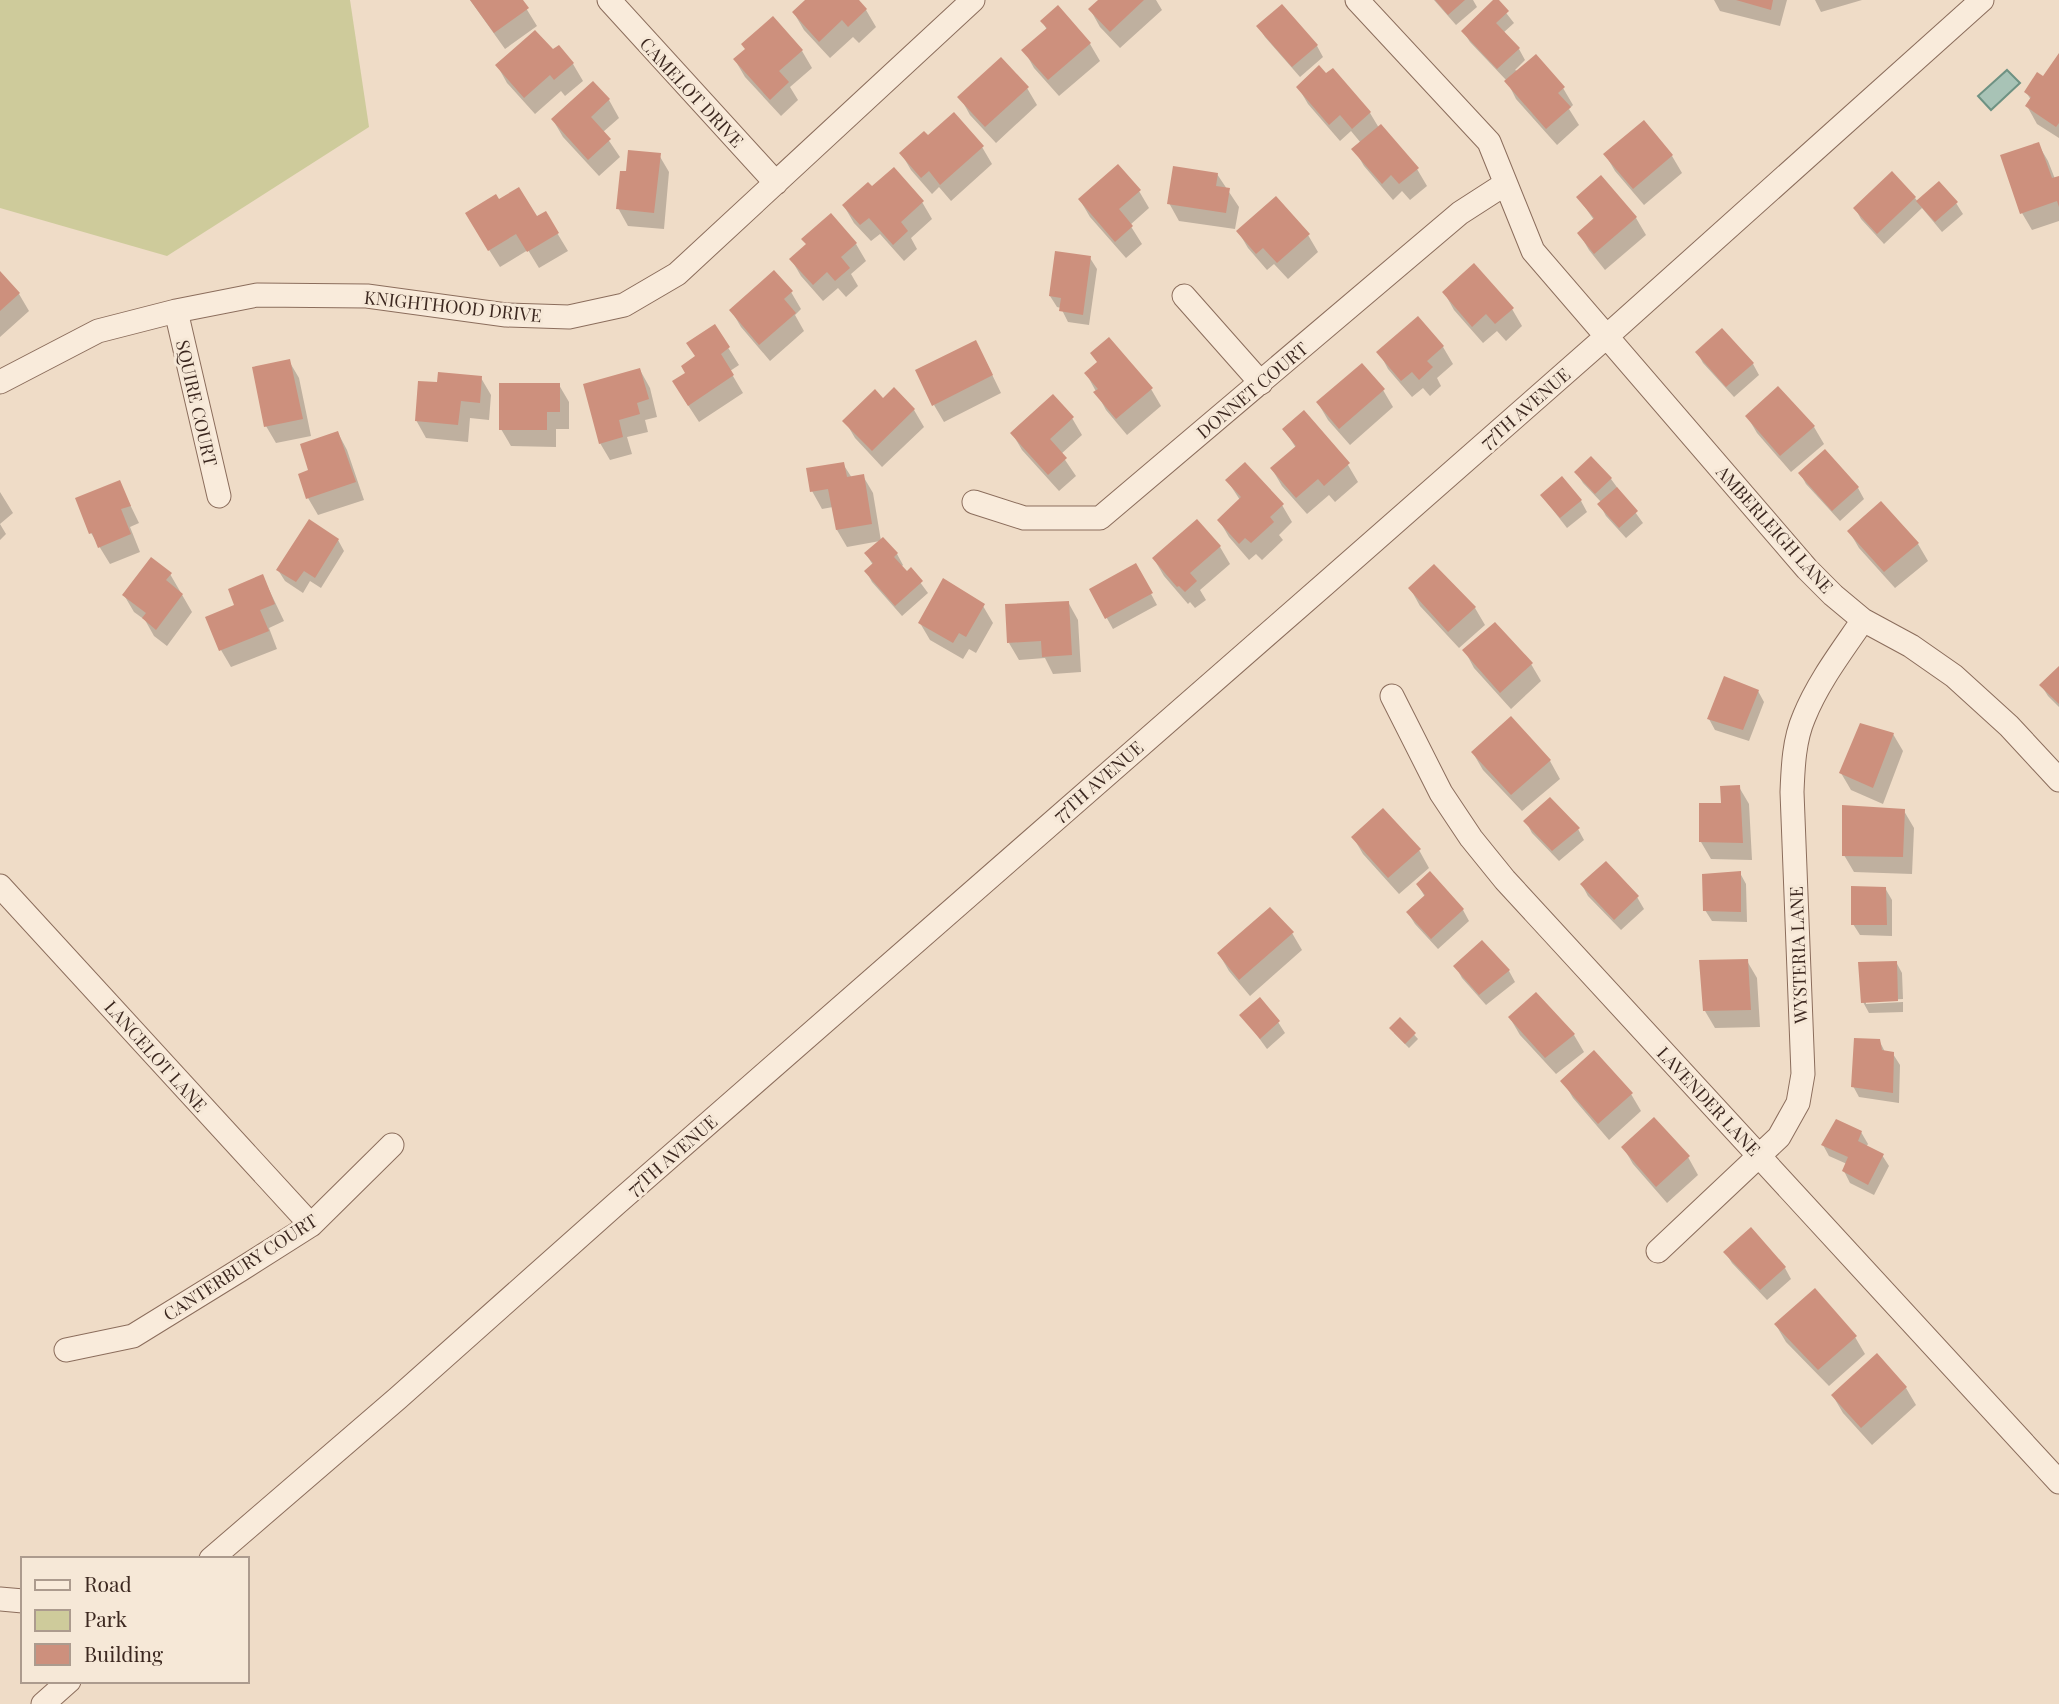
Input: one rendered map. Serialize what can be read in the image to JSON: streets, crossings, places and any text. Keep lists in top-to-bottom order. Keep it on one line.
{"streets":{"street":["CAMELOT DRIVE","KNIGHTHOOD DRIVE","DONNET COURT","SQUIRE COURT","77TH AVENUE","AMBERLEIGH LANE","WYSTERIA LANE","LANCELOT LANE","LAVENDER LANE","CANTERBURY COURT"]},"crossings":[["CAMELOT DRIVE","KNIGHTHOOD DRIVE"],["KNIGHTHOOD DRIVE","SQUIRE COURT"],["DONNET COURT","AMBERLEIGH LANE"],["77TH AVENUE","AMBERLEIGH LANE"],["AMBERLEIGH LANE","WYSTERIA LANE"],["WYSTERIA LANE","LAVENDER LANE"],["LANCELOT LANE","CANTERBURY COURT"]],"legend":["Road","Park","Building"]}
